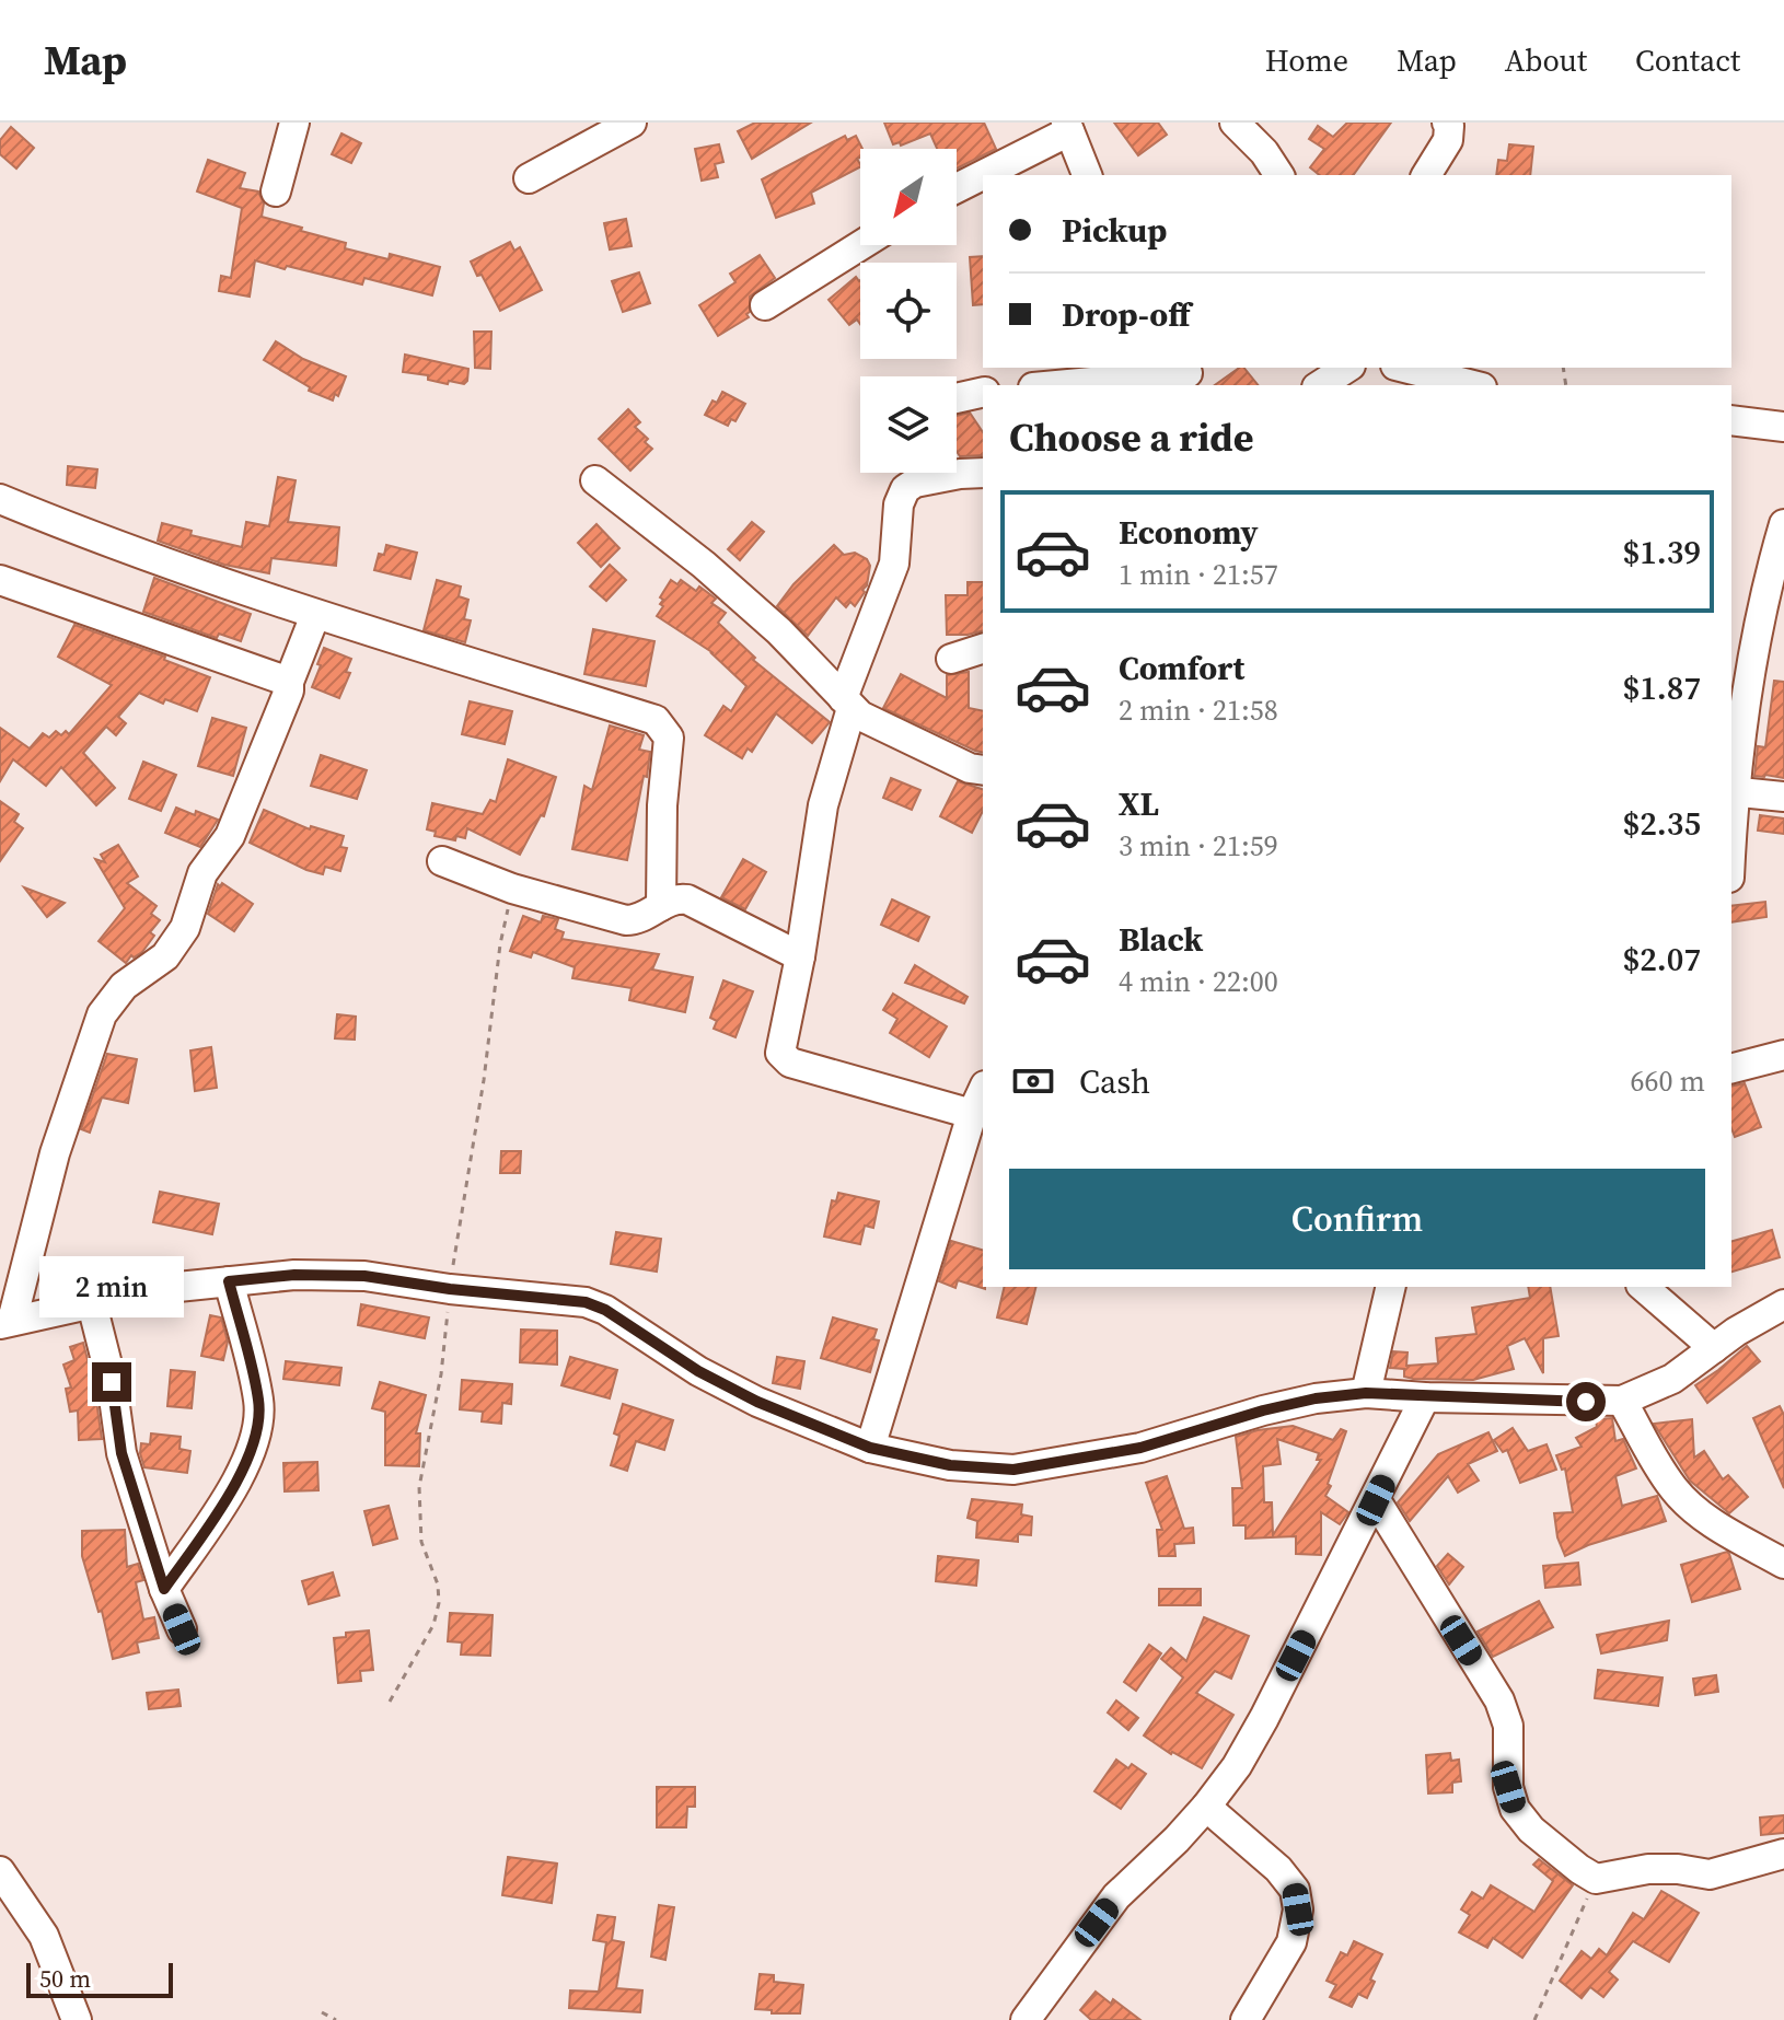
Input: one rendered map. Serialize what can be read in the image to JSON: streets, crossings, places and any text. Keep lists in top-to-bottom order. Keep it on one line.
{"scale_bar":"50 m","north":"bottom left","page":{"header":"Map","nav":["Home","Map","About","Contact"],"banner":["Pickup","Drop-off"],"heading":"Choose a ride","list":[{"name":"Economy","note":"1 min · 21:57","value":"$1.39"},{"name":"Comfort","note":"2 min · 21:58","value":"$1.87"},{"name":"XL","note":"3 min · 21:59","value":"$2.35"},{"name":"Black","note":"4 min · 22:00","value":"$2.07"}],"pay":["Cash","660 m"],"buttons":"Confirm","bubble":"2 min","scale":"50 m"}}
